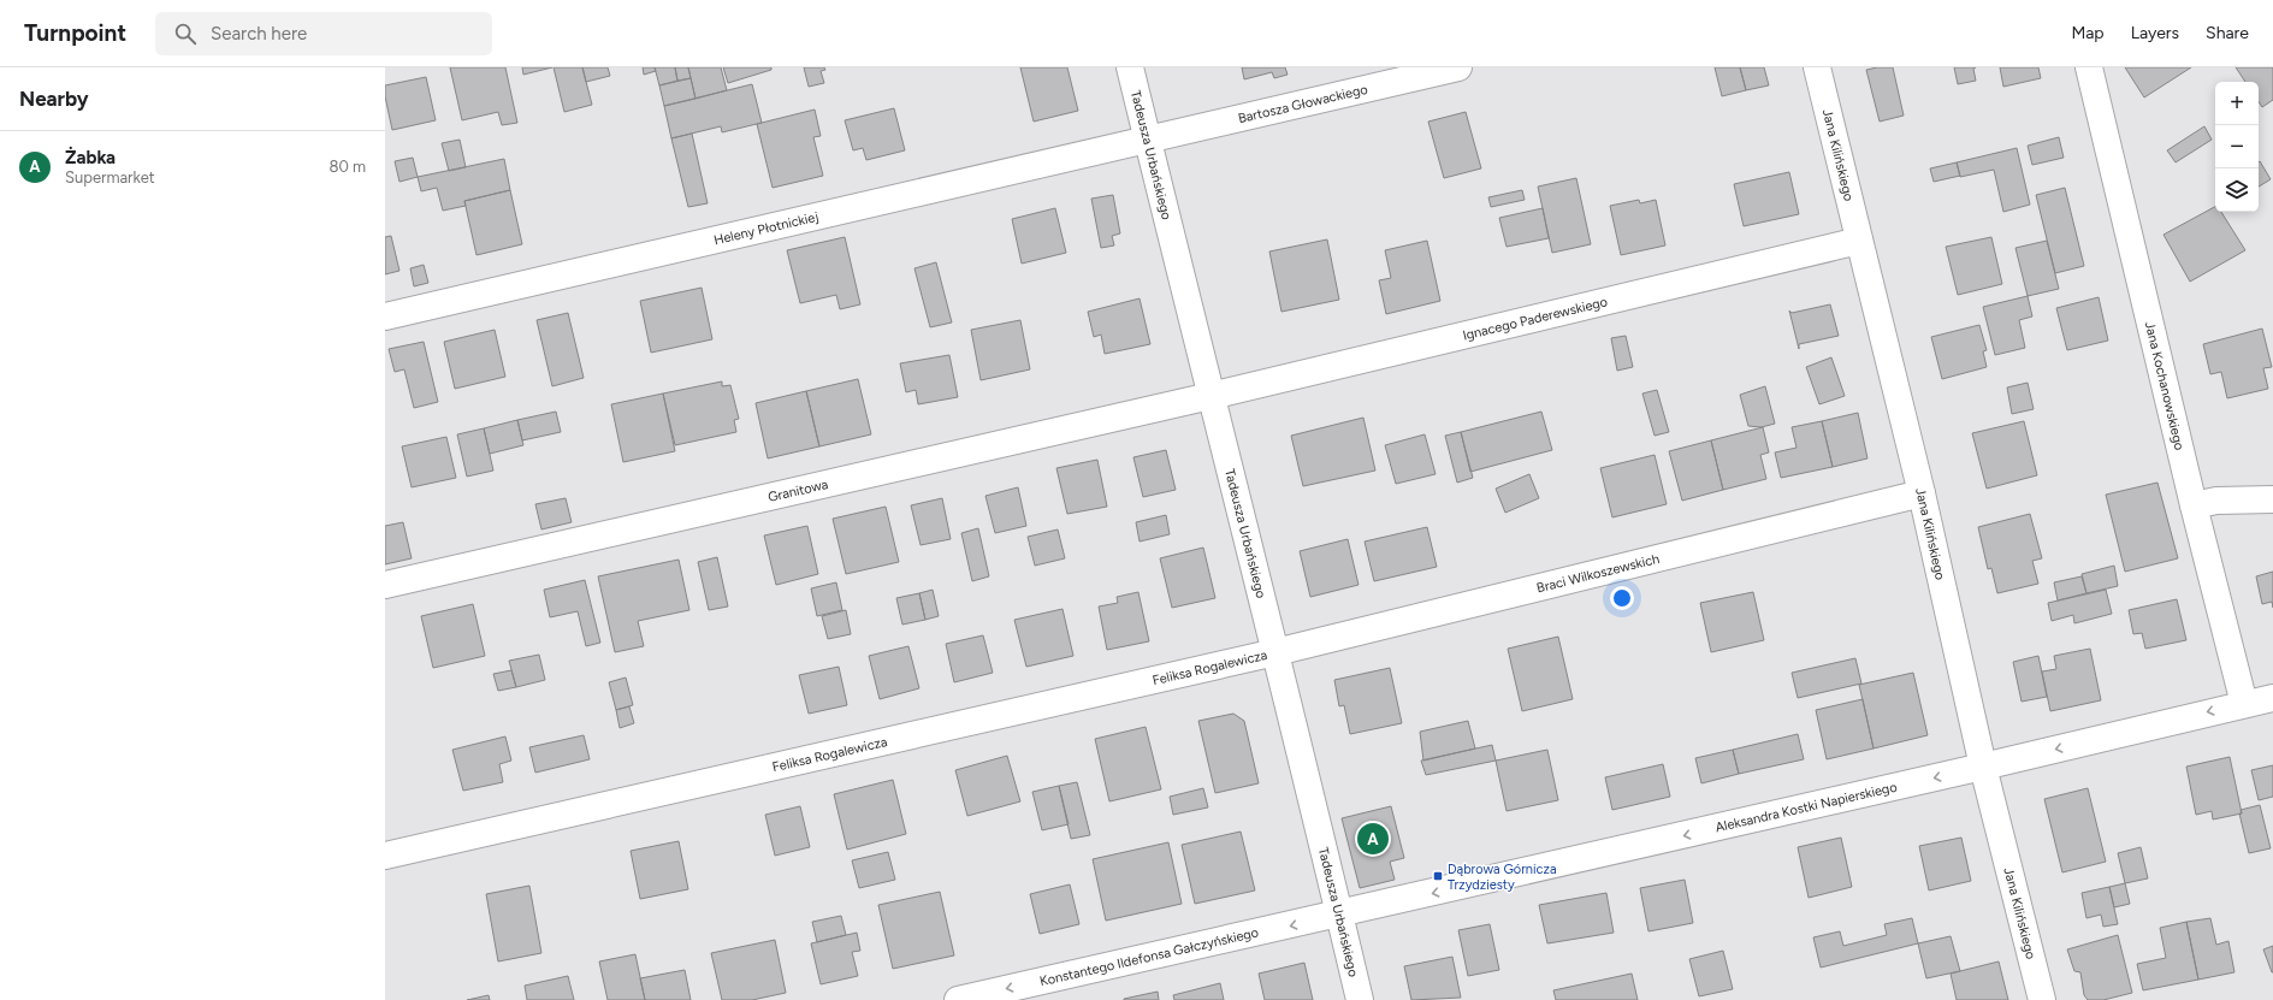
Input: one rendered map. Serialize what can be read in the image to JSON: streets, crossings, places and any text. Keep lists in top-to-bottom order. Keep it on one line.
{"streets":{"street":["Bartosza Głowackiego","Tadeusza Urbańskiego","Jana Kilińskiego","Heleny Płotnickiej","Ignacego Paderewskiego","Jana Kochanowskiego","Granitowa","Braci Wilkoszewskich","Feliksa Rogalewicza","Aleksandra Kostki Napierskiego","Konstantego Ildefonsa Gałczyńskiego"]},"crossings":[["Bartosza Głowackiego","Tadeusza Urbańskiego"],["Bartosza Głowackiego","Heleny Płotnickiej"],["Tadeusza Urbańskiego","Heleny Płotnickiej"],["Tadeusza Urbańskiego","Ignacego Paderewskiego"],["Tadeusza Urbańskiego","Granitowa"],["Tadeusza Urbańskiego","Braci Wilkoszewskich"],["Tadeusza Urbańskiego","Feliksa Rogalewicza"],["Tadeusza Urbańskiego","Aleksandra Kostki Napierskiego"],["Tadeusza Urbańskiego","Konstantego Ildefonsa Gałczyńskiego"],["Jana Kilińskiego","Ignacego Paderewskiego"],["Jana Kilińskiego","Braci Wilkoszewskich"],["Jana Kilińskiego","Aleksandra Kostki Napierskiego"],["Ignacego Paderewskiego","Granitowa"],["Jana Kochanowskiego","Aleksandra Kostki Napierskiego"],["Braci Wilkoszewskich","Feliksa Rogalewicza"],["Aleksandra Kostki Napierskiego","Konstantego Ildefonsa Gałczyńskiego"]],"one_way":["Aleksandra Kostki Napierskiego","Konstantego Ildefonsa Gałczyńskiego"],"places":{"transit":["Dąbrowa Górnicza Trzydziesty"]},"page":{"header":"Turnpoint","search":"Search here","nav":["Map","Layers","Share"],"heading":"Nearby","map_buttons":["+","−"],"list":[{"mark":"A","name":"Żabka","note":"Supermarket","value":"80 m"}],"pins":"A"}}
